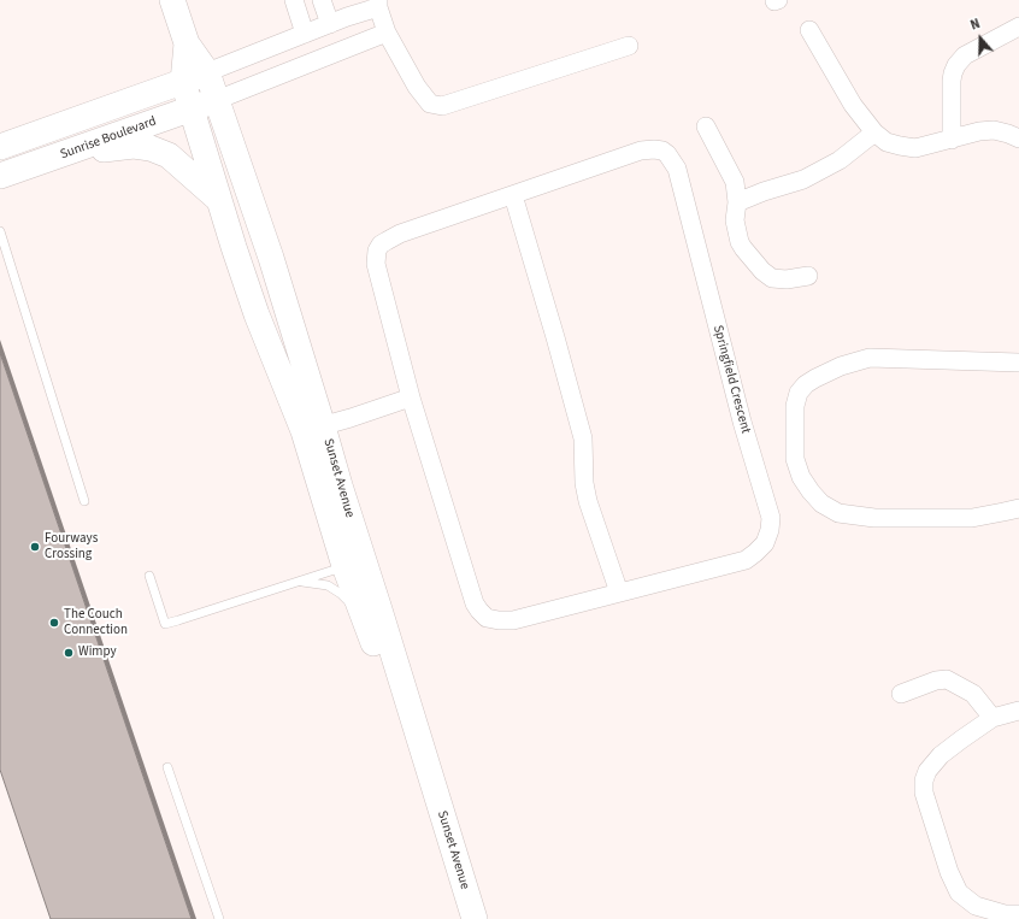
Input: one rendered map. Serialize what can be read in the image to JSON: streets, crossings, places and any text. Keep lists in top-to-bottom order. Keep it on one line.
{"streets":{"street":["Sunrise Boulevard","Springfield Crescent","Sunset Avenue"]},"crossings":[["Sunrise Boulevard","Sunset Avenue"]],"places":["Fourways Crossing","The Couch Connection","Wimpy"],"north":"top"}
